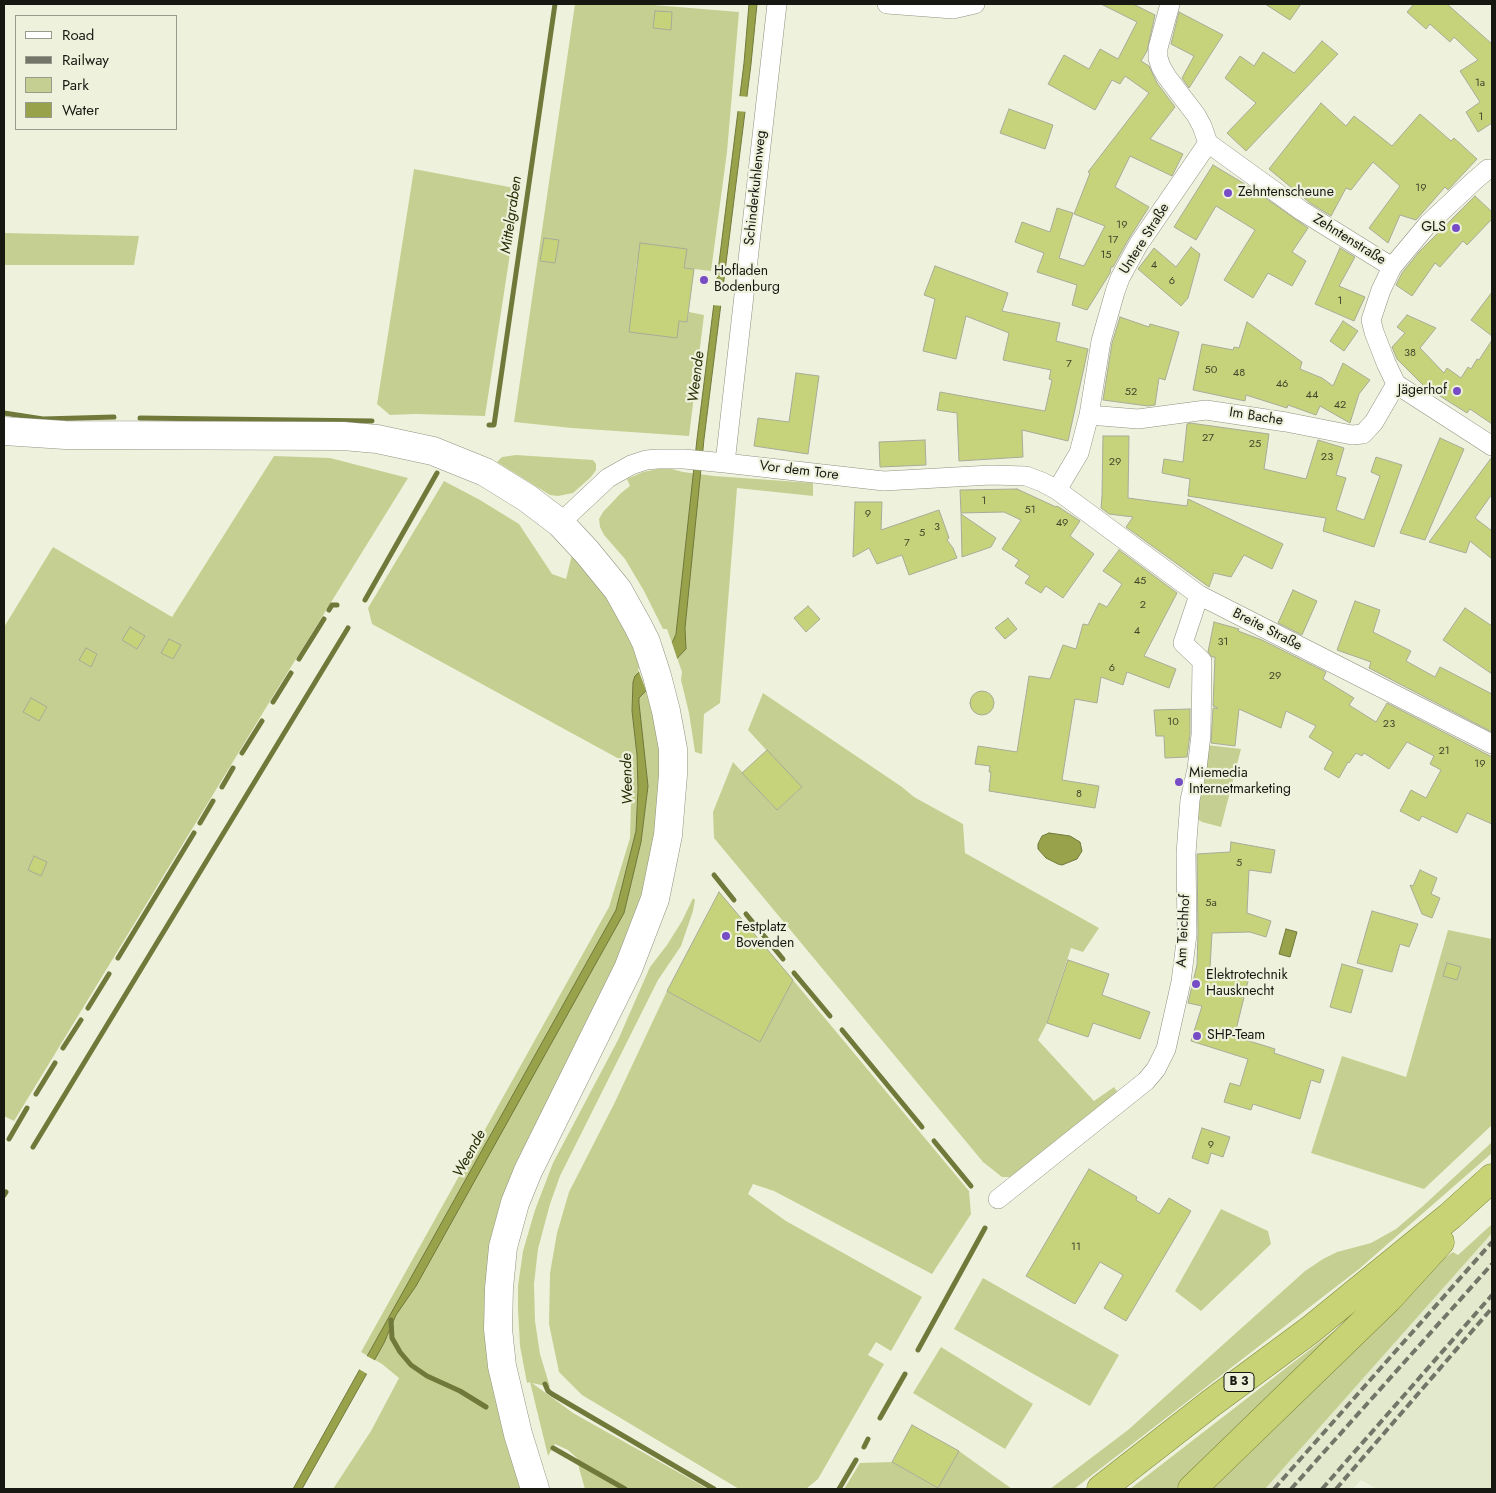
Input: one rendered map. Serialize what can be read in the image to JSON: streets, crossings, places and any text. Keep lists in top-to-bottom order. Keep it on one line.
{"streets":{"highway":["B 3"],"street":["Schinderkuhlenweg","Untere Straße","Zehntenstraße","Im Bache","Vor dem Tore","Breite Straße","Am Teichhof"]},"crossings":[["Schinderkuhlenweg","Vor dem Tore"],["Untere Straße","Zehntenstraße"],["Untere Straße","Im Bache"],["Untere Straße","Vor dem Tore"],["Untere Straße","Breite Straße"],["Zehntenstraße","Im Bache"],["Vor dem Tore","Breite Straße"],["Breite Straße","Am Teichhof"]],"water":["Mittelgraben","Weende"],"places":["Zehntenscheune","GLS","Hofladen Bodenburg","Jägerhof","Miemedia Internetmarketing","Festplatz Bovenden","Elektrotechnik Hausknecht","SHP-Team"],"house_numbers":["1a","1","19","19","17","15","4","6","1","38","7","50","48","46","52","44","42","27","25","23","29","1","51","9","49","3","5","7","45","2","4","31","6","29","10","23","21","19","8","5","5a","9","11"],"legend":["Road","Railway","Park","Water"]}
